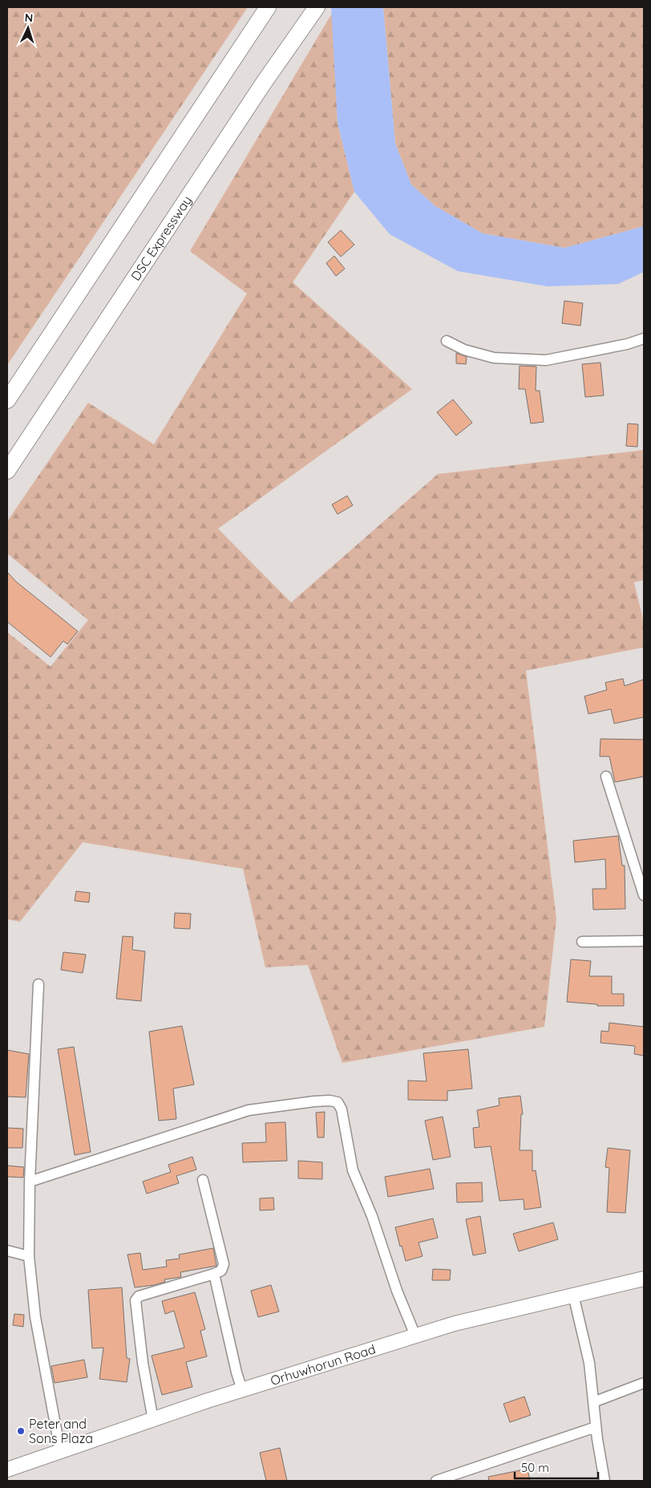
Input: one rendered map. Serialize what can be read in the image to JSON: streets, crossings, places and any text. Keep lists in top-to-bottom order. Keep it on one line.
{"streets":{"main road":["DSC Expressway"],"street":["Orhuwhorun Road"]},"places":["Peter and Sons Plaza"],"scale_bar":"50 m","north":"top"}
